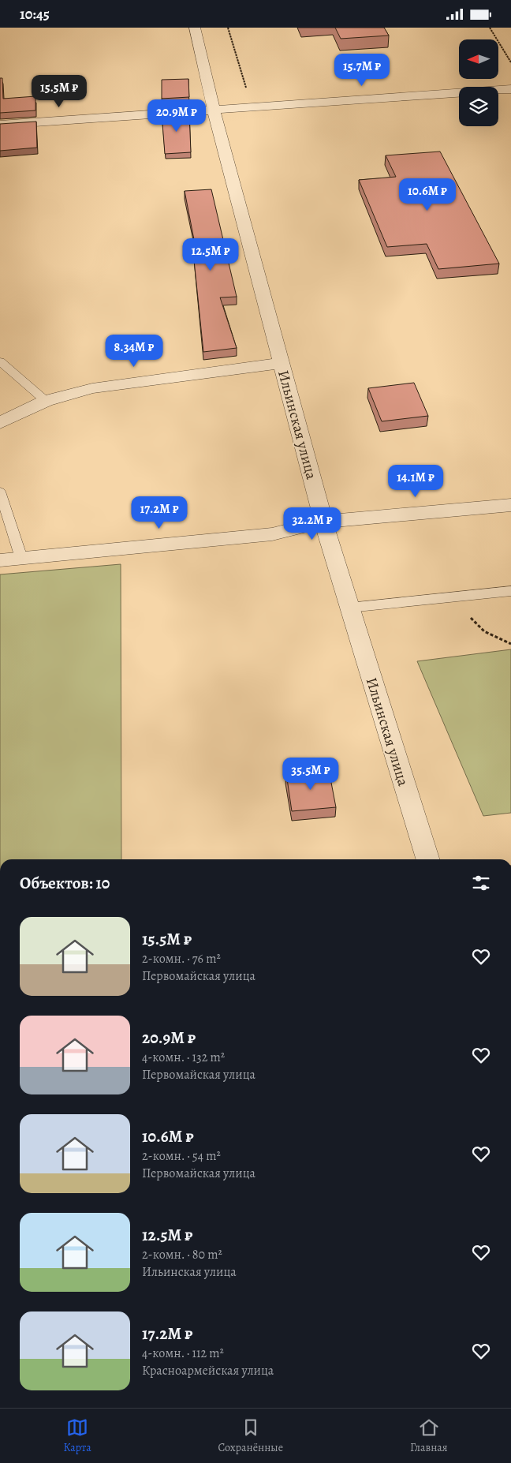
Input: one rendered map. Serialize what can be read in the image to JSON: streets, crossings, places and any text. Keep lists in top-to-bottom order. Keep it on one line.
{"streets":{"street":["Ильинская улица"]},"north":"left","page":{"status":"10:45","price":["15.7M ₽","15.5M ₽","20.9M ₽","10.6M ₽","12.5M ₽","8.34M ₽","14.1M ₽","17.2M ₽","32.2M ₽","35.5M ₽"],"heading":"Объектов: 10","list":[{"name":"15.5M ₽","note":"2-комн. · 76 m² · Первомайская улица"},{"name":"20.9M ₽","note":"4-комн. · 132 m² · Первомайская улица"},{"name":"10.6M ₽","note":"2-комн. · 54 m² · Первомайская улица"},{"name":"12.5M ₽","note":"2-комн. · 80 m² · Ильинская улица"},{"name":"17.2M ₽","note":"4-комн. · 112 m² · Красноармейская улица"}],"tabs":["Карта","Сохранённые","Главная"]}}
